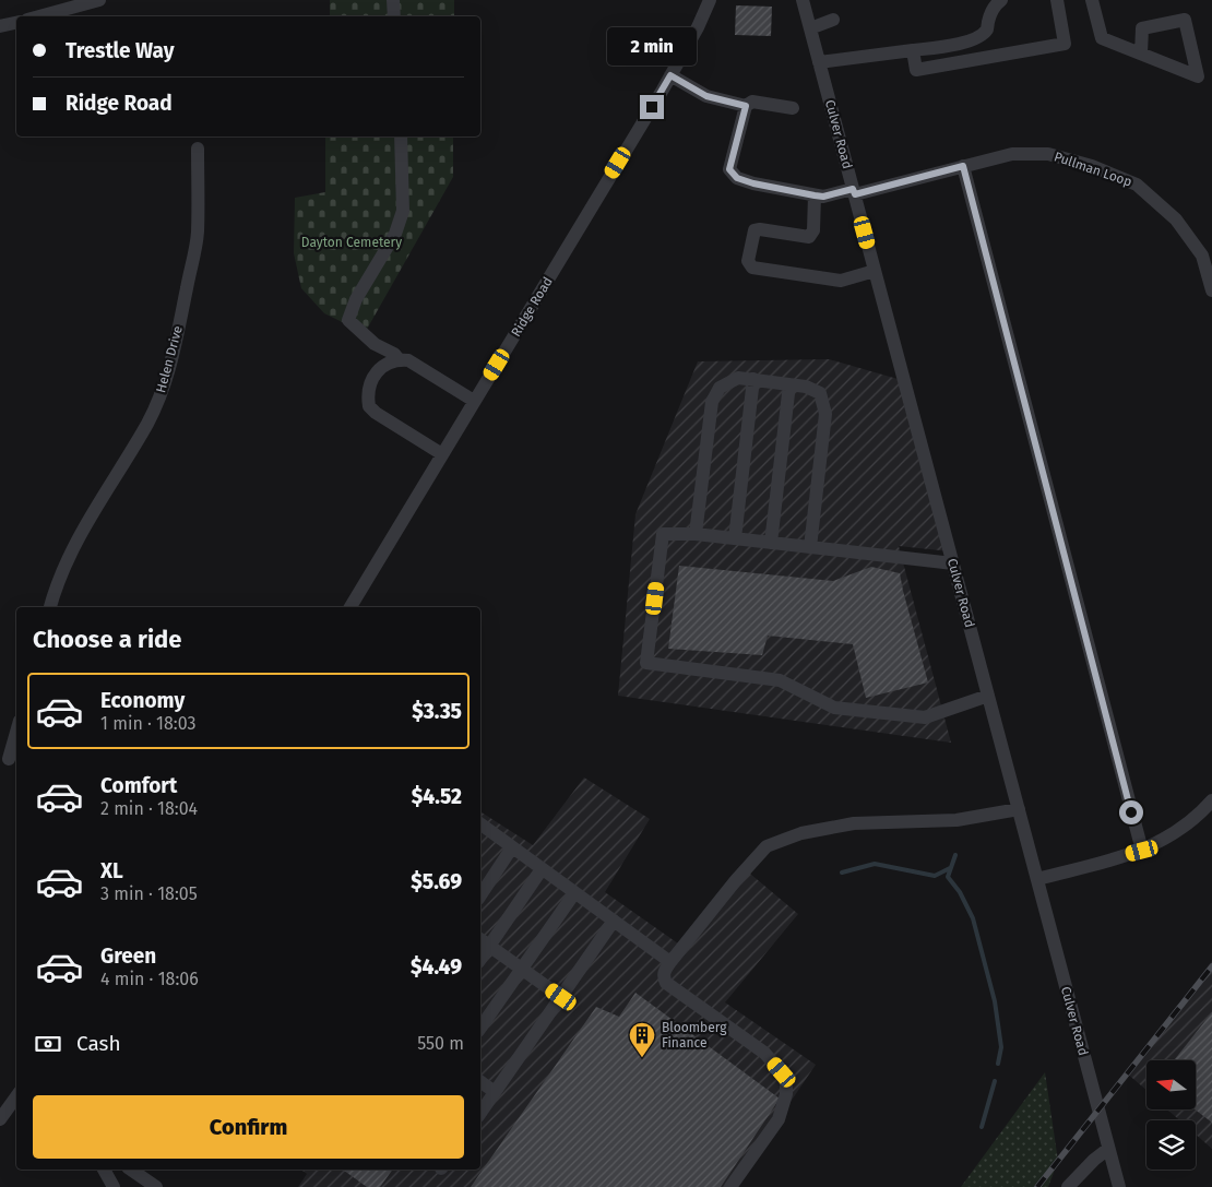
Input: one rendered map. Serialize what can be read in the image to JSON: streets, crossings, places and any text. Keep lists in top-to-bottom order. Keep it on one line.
{"streets":{"street":["Culver Road","Pullman Loop","Ridge Road","Helen Drive"]},"crossings":[["Culver Road","Pullman Loop"]],"parks":["Dayton Cemetery"],"places":{"building":["Bloomberg Finance"]},"north":"left","page":{"banner":["Trestle Way","Ridge Road"],"bubble":"2 min","heading":"Choose a ride","list":[{"name":"Economy","note":"1 min · 18:03","value":"$3.35"},{"name":"Comfort","note":"2 min · 18:04","value":"$4.52"},{"name":"XL","note":"3 min · 18:05","value":"$5.69"},{"name":"Green","note":"4 min · 18:06","value":"$4.49"}],"pay":["Cash","550 m"],"buttons":"Confirm"}}
